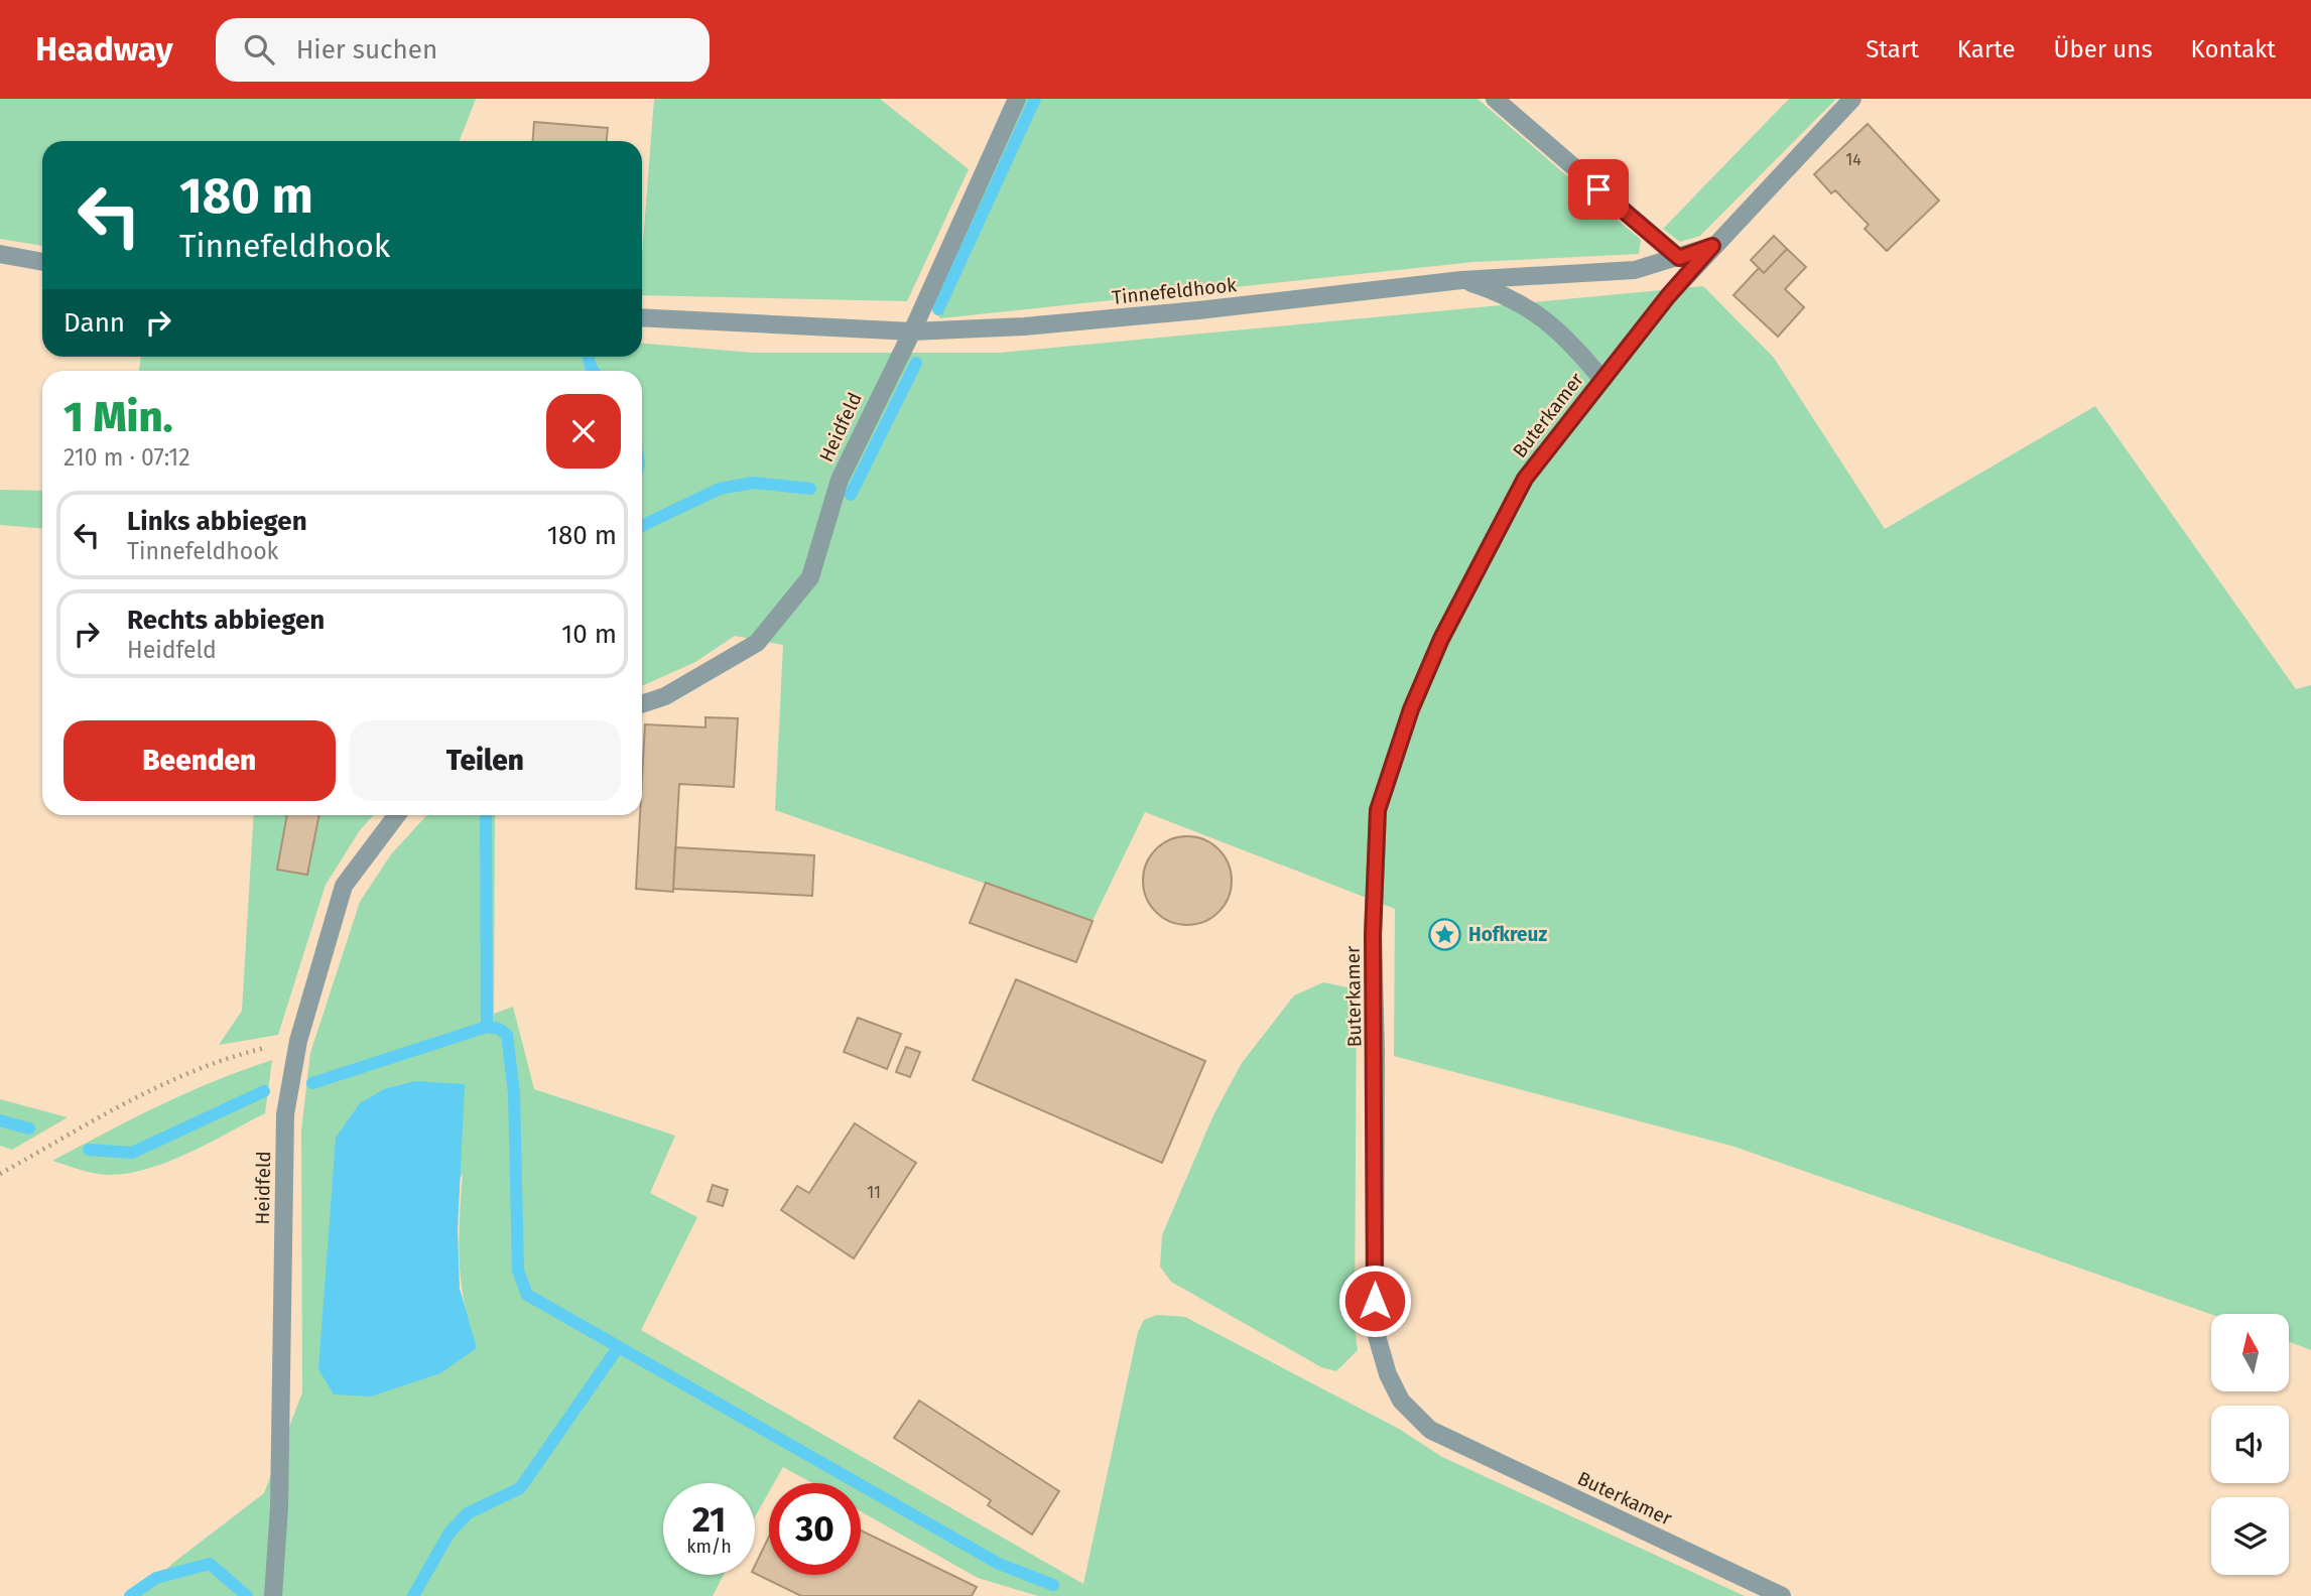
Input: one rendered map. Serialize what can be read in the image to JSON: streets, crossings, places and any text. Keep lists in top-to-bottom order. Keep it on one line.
{"streets":{"street":["Tinnefeldhook","Buterkamer","Heidfeld"]},"crossings":[["Tinnefeldhook","Buterkamer"],["Tinnefeldhook","Heidfeld"]],"places":{"place":["Hofkreuz"]},"house_numbers":["14","11"],"north":"top","page":{"header":"Headway","search":"Hier suchen","nav":["Start","Karte","Über uns","Kontakt"],"turn":["180 m","Tinnefeldhook"],"then":"Dann","heading":["1 Min.","210 m · 07:12"],"list":[{"name":"Links abbiegen","note":"Tinnefeldhook","value":"180 m"},{"name":"Rechts abbiegen","note":"Heidfeld","value":"10 m"}],"buttons":["Beenden","Teilen"],"speed":"21 km/h","limit":"30"}}
